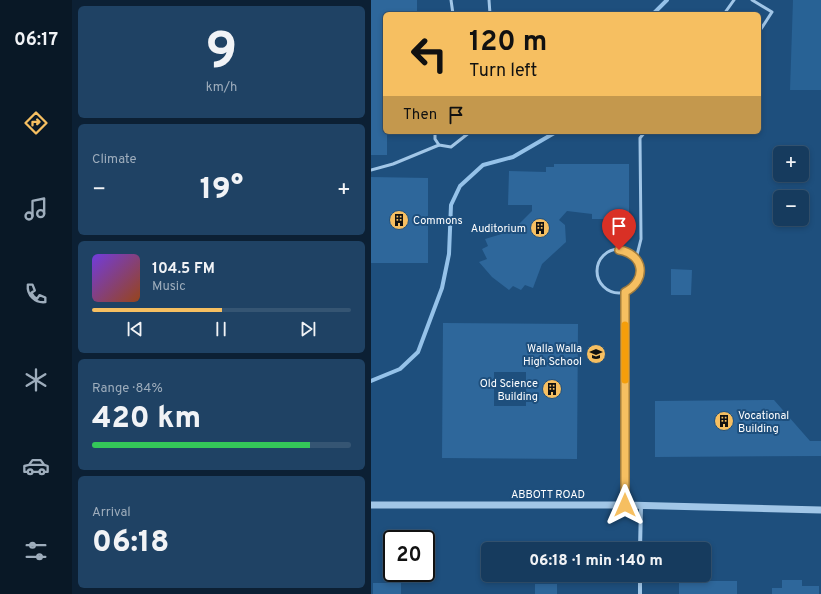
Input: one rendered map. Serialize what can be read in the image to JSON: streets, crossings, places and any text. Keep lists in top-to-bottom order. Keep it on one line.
{"streets":{"street":["ABBOTT ROAD"]},"places":{"building":["Commons","Auditorium","Old Science Building","Vocational Building"],"school or university":["Walla Walla High School"]},"page":{"tabs":"06:17","tile":[["9","km/h"],"Climate",["Range · 84%","420 km"],["Arrival","06:18"]],"turn":["120 m","Turn left"],"then":"Then","map_buttons":["+","−"],"heat":["−","19°","+"],"song":["104.5 FM","Music"],"limit":"20","trip":"06:18 · 1 min · 140 m"}}
